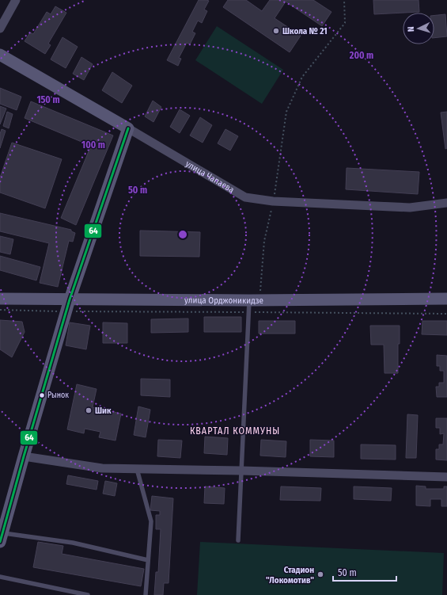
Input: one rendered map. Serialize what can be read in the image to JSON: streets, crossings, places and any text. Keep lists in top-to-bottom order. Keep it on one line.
{"streets":{"street":["улица Чапаева","улица Орджоникидзе"]},"districts":["КВАРТАЛ КОММУНЫ"],"places":["Школа № 21","Рынок","Шик","Стадион \"Локомотив\""],"lines":["transit line 64"],"scale_bar":"50 m","north":"left","rings":["200 m","150 m","100 m","50 m"]}
